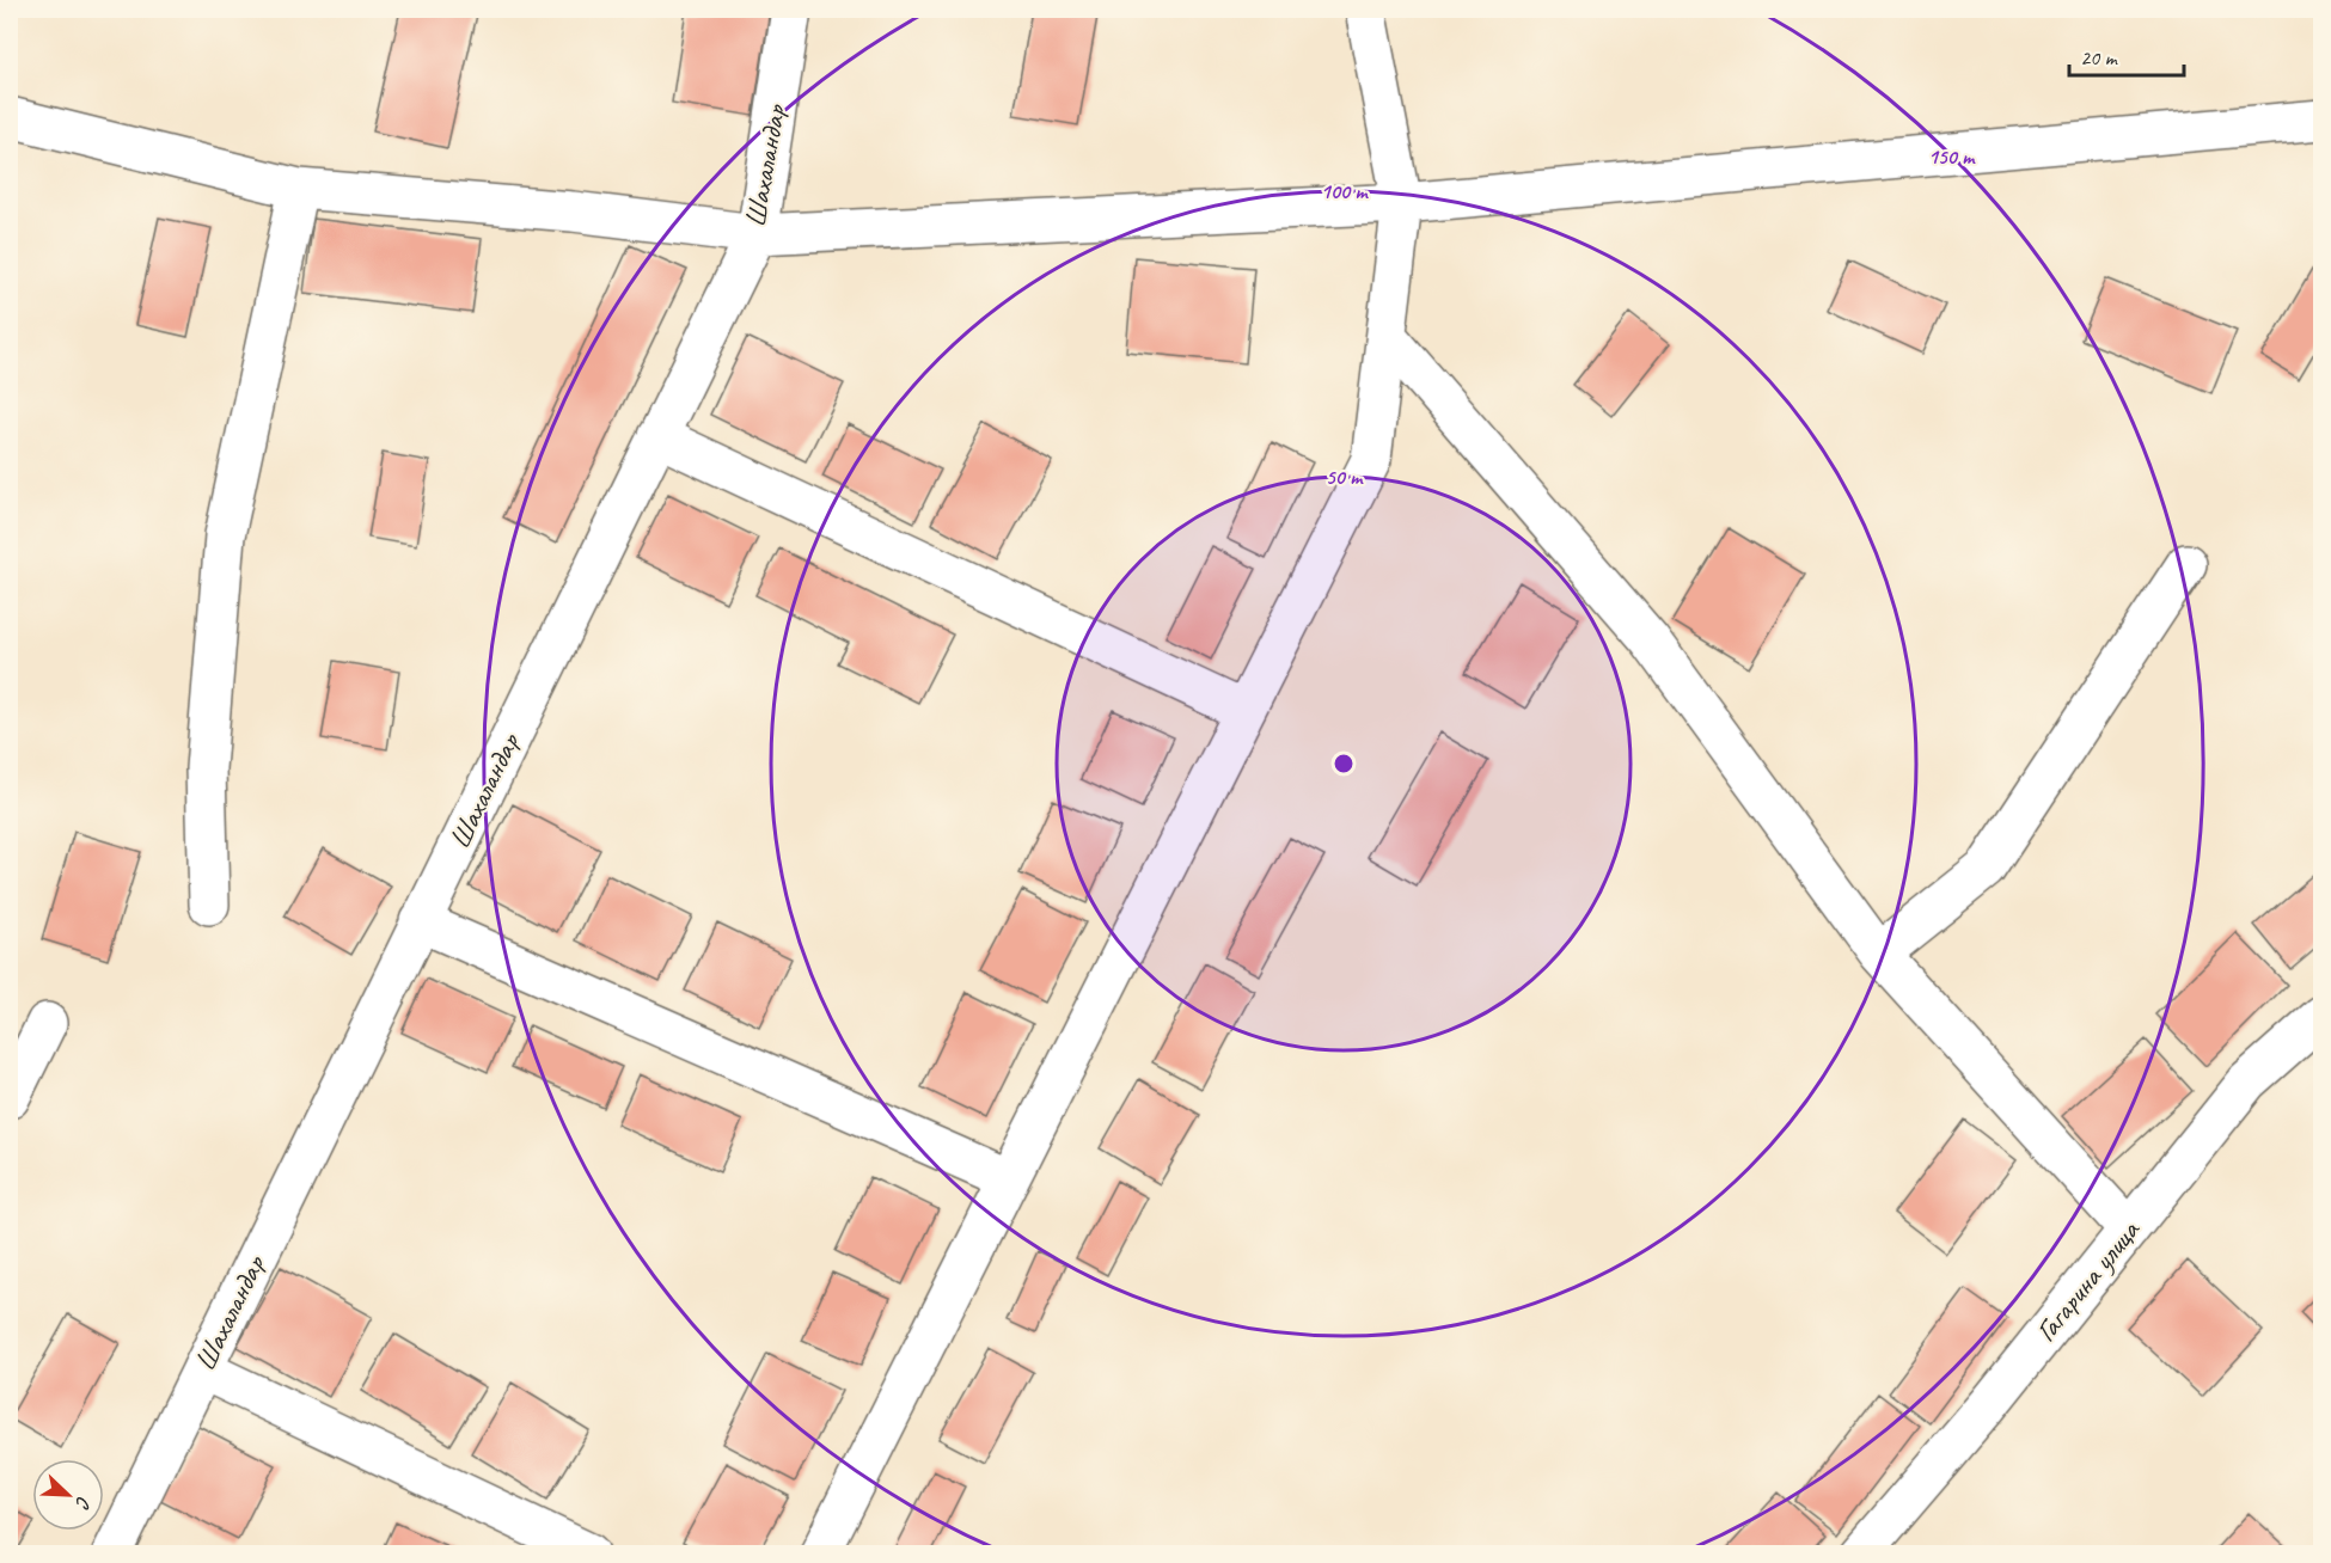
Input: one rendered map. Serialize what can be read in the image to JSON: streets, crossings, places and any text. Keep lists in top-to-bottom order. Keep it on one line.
{"streets":{"street":["Шахаландар","Гагарина улица"]},"scale_bar":"20 m","north":"bottom right","rings":["150 m","100 m","50 m"]}
